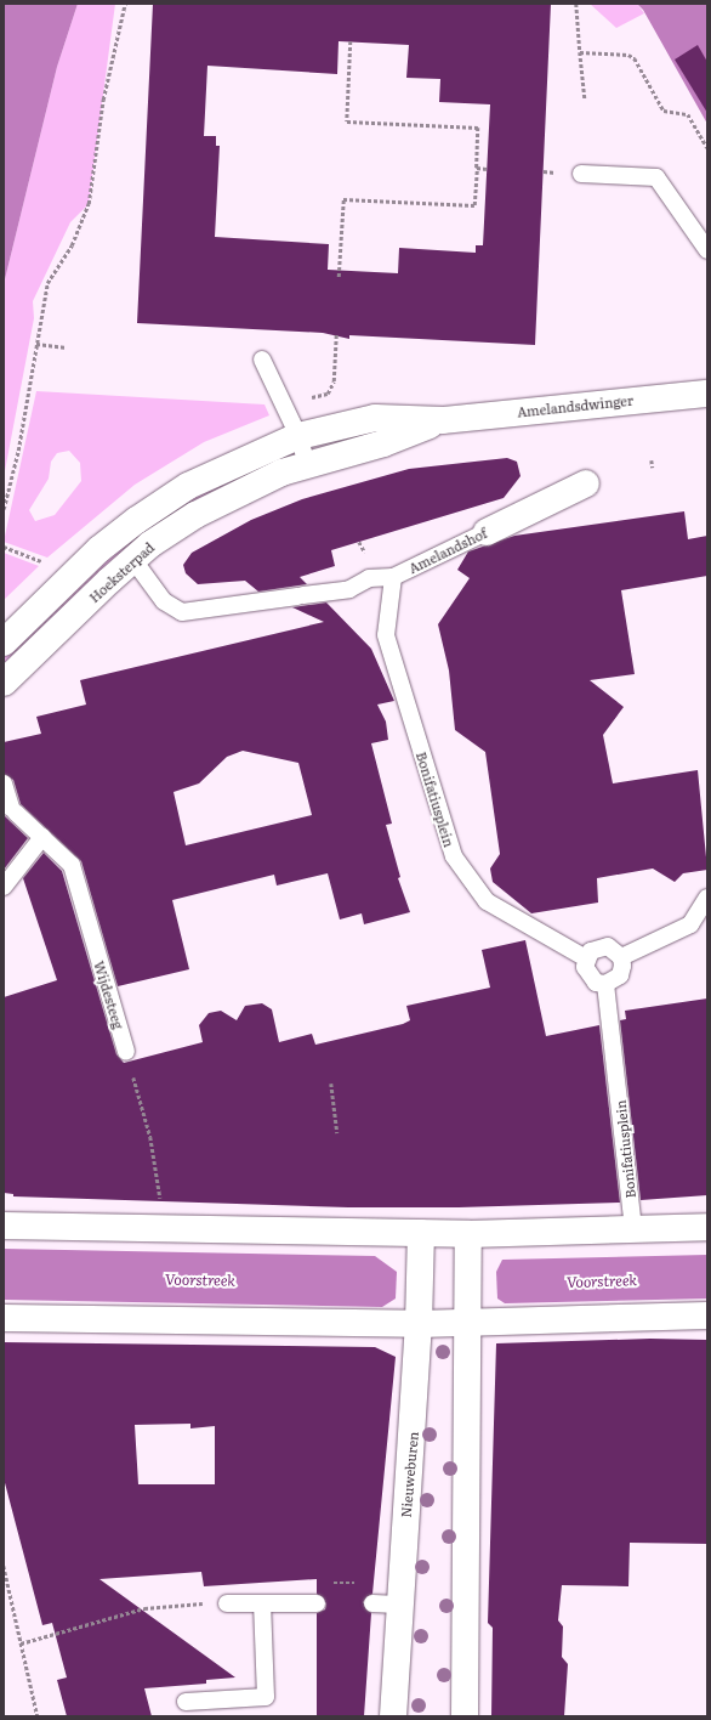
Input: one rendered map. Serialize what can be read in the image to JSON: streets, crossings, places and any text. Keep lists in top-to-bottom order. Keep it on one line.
{"streets":{"street":["Amelandsdwinger","Amelandshof","Hoeksterpad","Nieuweburen"],"lane":["Bonifatiusplein","Wijdesteeg"]},"crossings":[["Amelandsdwinger","Hoeksterpad"],["Amelandshof","Hoeksterpad"],["Amelandshof","Bonifatiusplein"]],"water":["Voorstreek"]}
